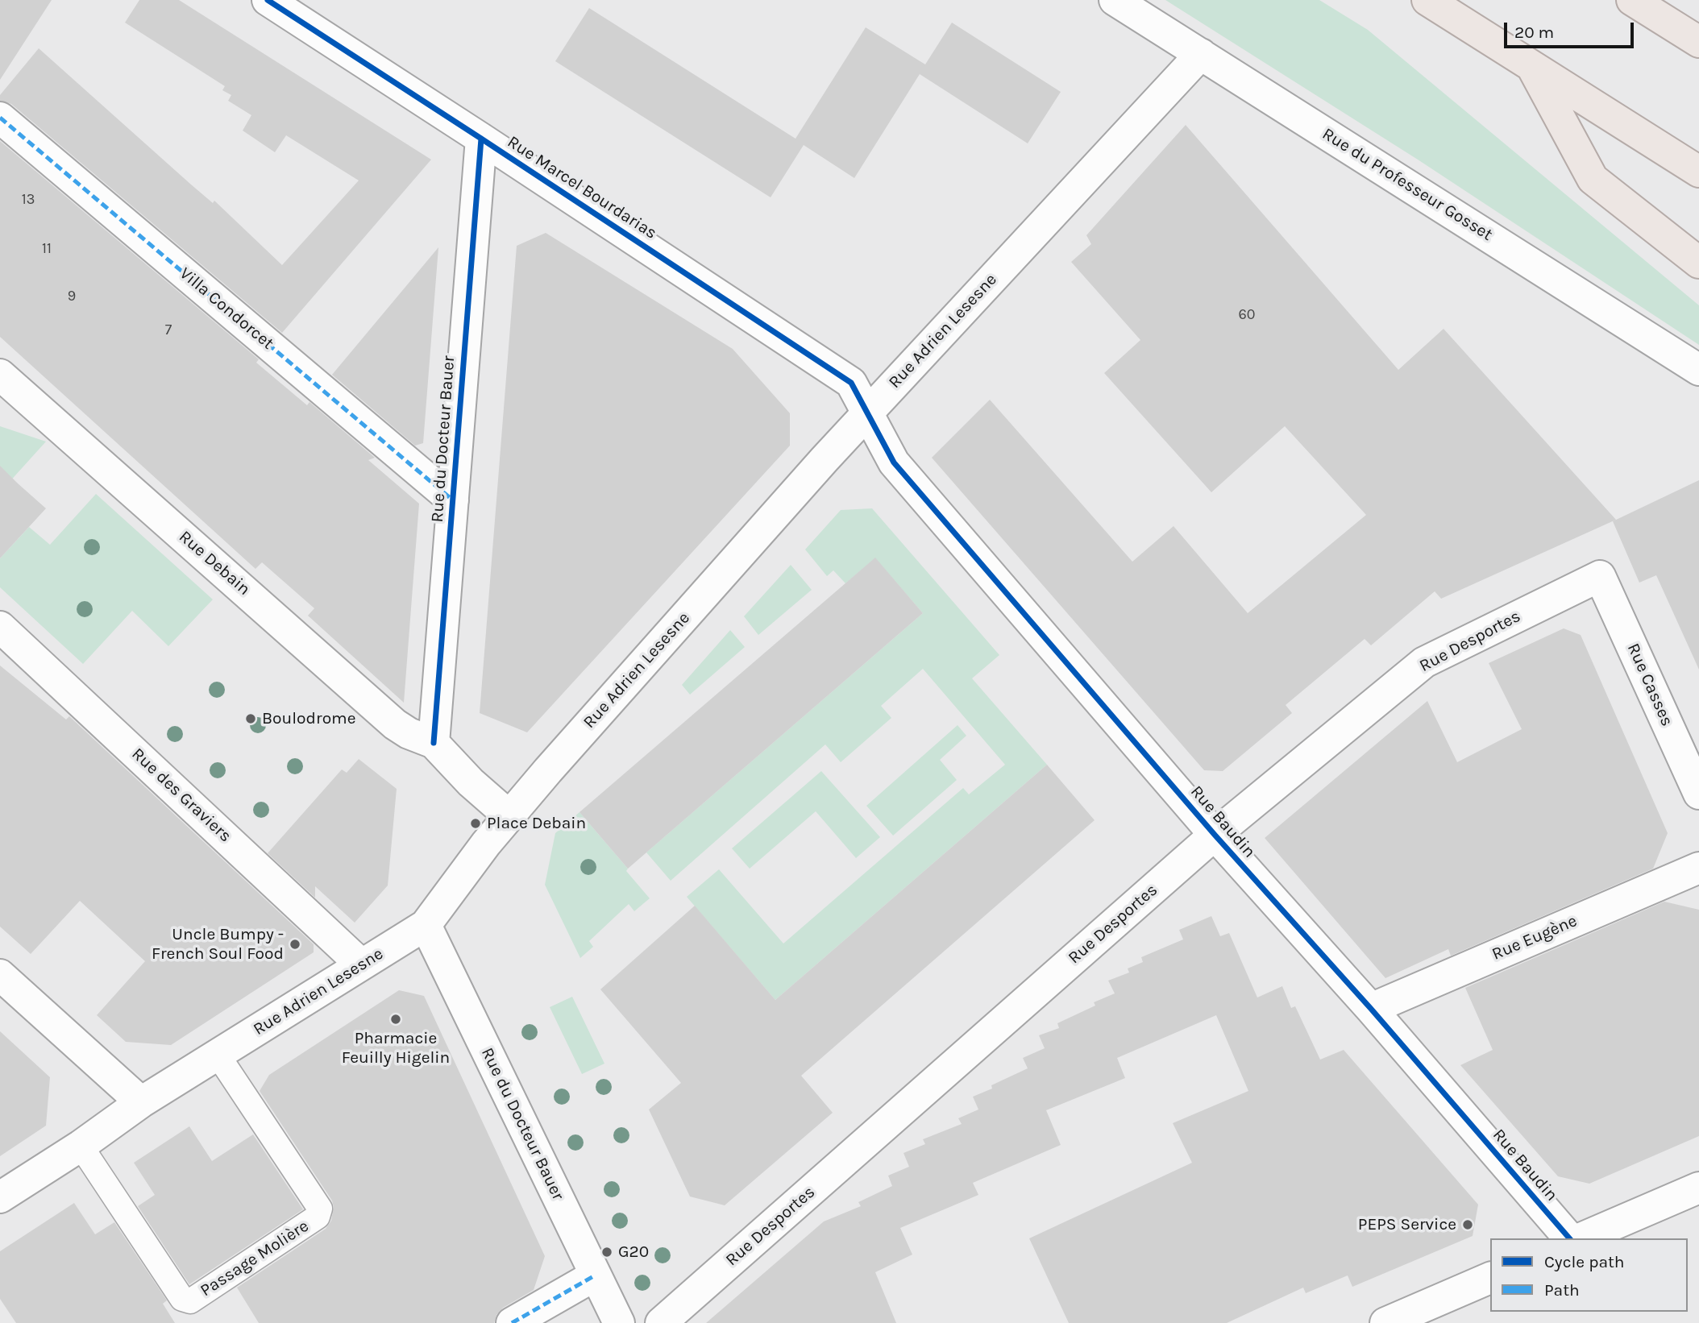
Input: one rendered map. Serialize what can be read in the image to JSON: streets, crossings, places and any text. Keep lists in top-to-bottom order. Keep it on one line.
{"streets":{"street":["Rue du Professeur Gosset","Rue Marcel Bourdarias","Villa Condorcet","Rue Adrien Lesesne","Rue du Docteur Bauer","Rue Debain","Rue Desportes","Rue Casses","Rue des Graviers","Rue Baudin","Rue Eugène"],"lane":["Passage Molière"]},"crossings":[["Rue du Professeur Gosset","Rue Adrien Lesesne"],["Rue Marcel Bourdarias","Rue Adrien Lesesne"],["Rue Marcel Bourdarias","Rue du Docteur Bauer"],["Rue Marcel Bourdarias","Rue Baudin"],["Villa Condorcet","Rue du Docteur Bauer"],["Rue Adrien Lesesne","Rue du Docteur Bauer"],["Rue Adrien Lesesne","Rue des Graviers"],["Rue Adrien Lesesne","Rue Baudin"],["Rue Adrien Lesesne","Passage Molière"],["Rue du Docteur Bauer","Rue Debain"],["Rue Desportes","Rue Casses"],["Rue Desportes","Rue Baudin"],["Rue Baudin","Rue Eugène"]],"places":["Boulodrome","Place Debain","Uncle Bumpy - French Soul Food","Pharmacie Feuilly Higelin","PEPS Service","G20"],"house_numbers":["13","11","9","60","7"],"legend":["Cycle path","Path"],"scale_bar":"20 m"}
